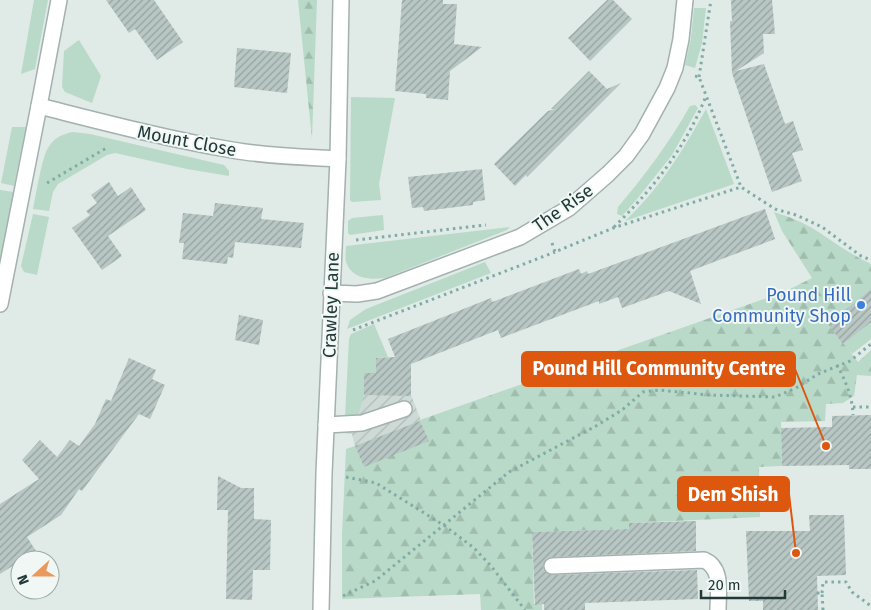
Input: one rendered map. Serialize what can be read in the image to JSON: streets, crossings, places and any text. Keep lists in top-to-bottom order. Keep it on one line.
{"streets":{"street":["Mount Close","The Rise","Crawley Lane"]},"crossings":[["Mount Close","Crawley Lane"],["The Rise","Crawley Lane"]],"places":["Pound Hill Community Shop","Pound Hill Community Centre","Dem Shish"],"scale_bar":"20 m","north":"left"}
